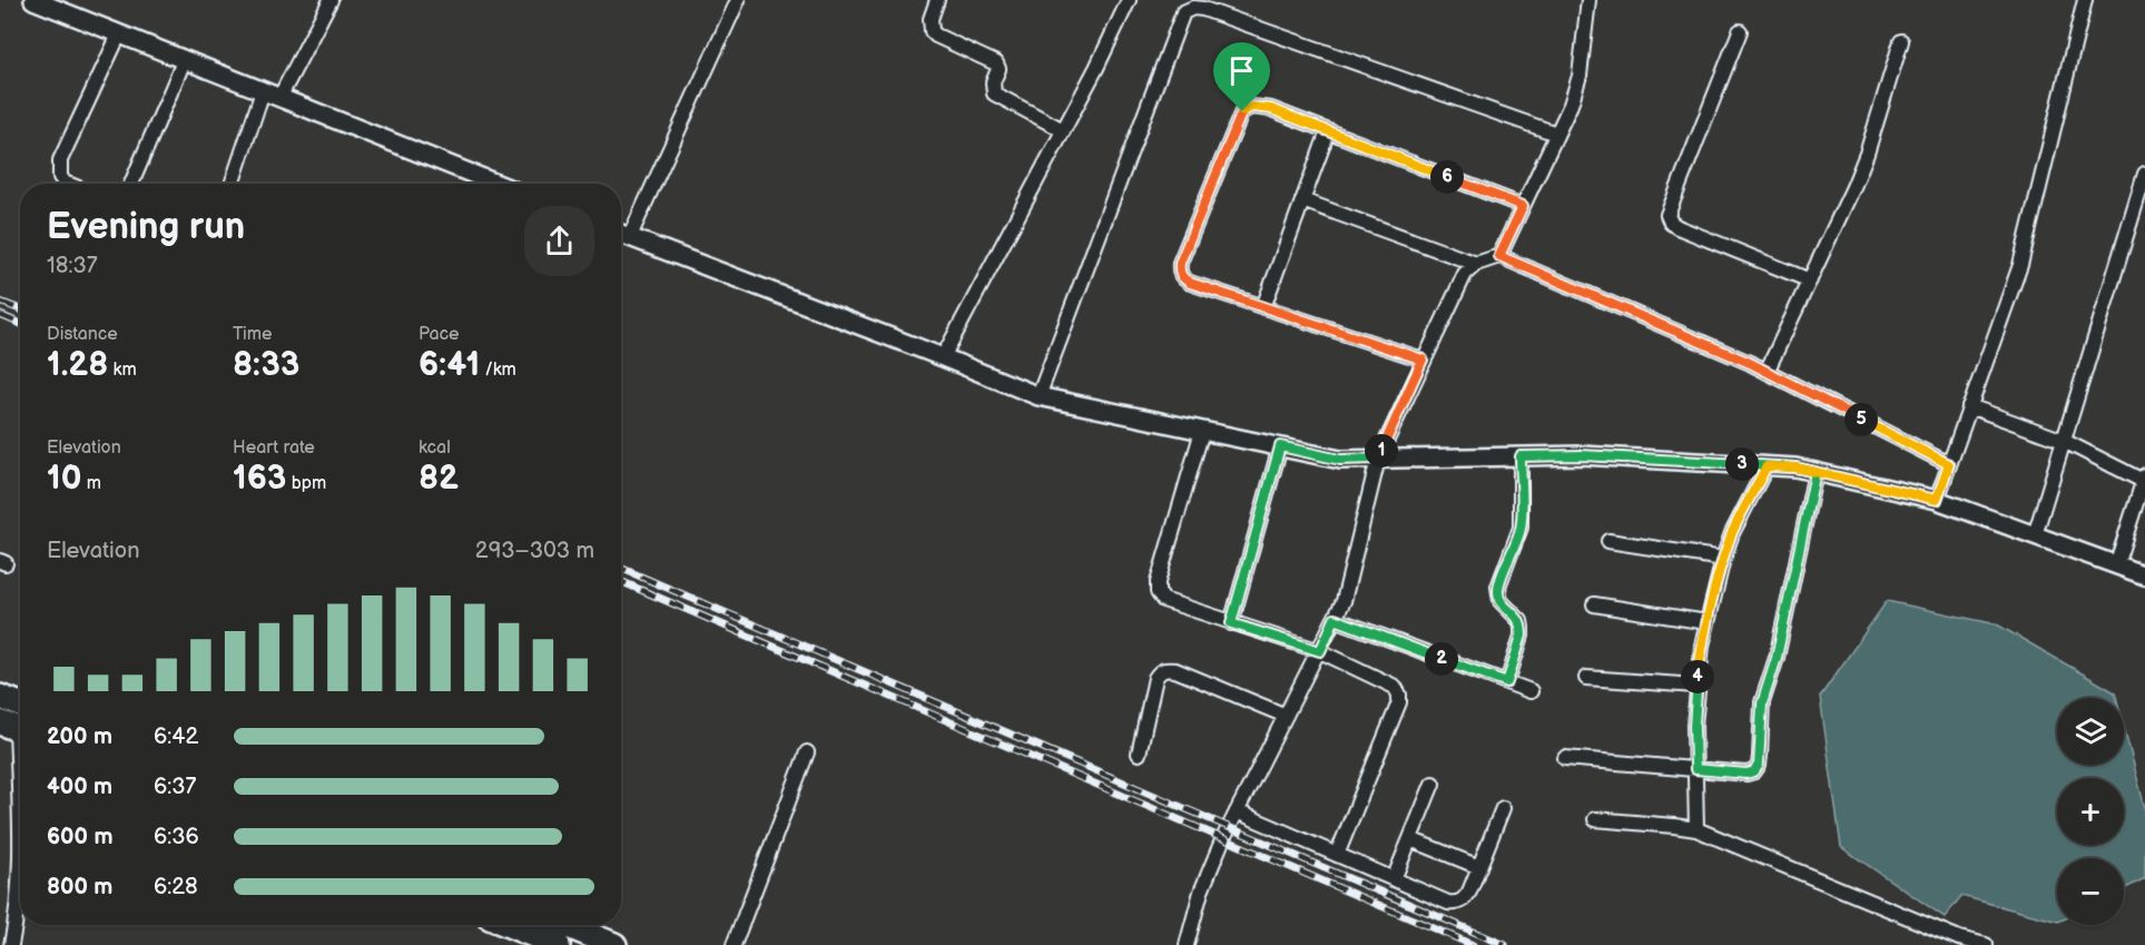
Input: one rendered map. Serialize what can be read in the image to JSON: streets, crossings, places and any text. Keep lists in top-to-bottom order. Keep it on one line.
{"page":{"pins":["6","5","1","3","2","4"],"heading":["Evening run","18:37"],"stats":[["Distance","1.28 km"],["Time","8:33"],["Pace","6:41 /km"],["Elevation","10 m"],["Heart rate","163 bpm"],["kcal","82"]],"chart":["Elevation","293–303 m"],"map_buttons":["+","−"],"list":[{"name":"200 m","note":"6:42"},{"name":"400 m","note":"6:37"},{"name":"600 m","note":"6:36"},{"name":"800 m","note":"6:28"}]}}
